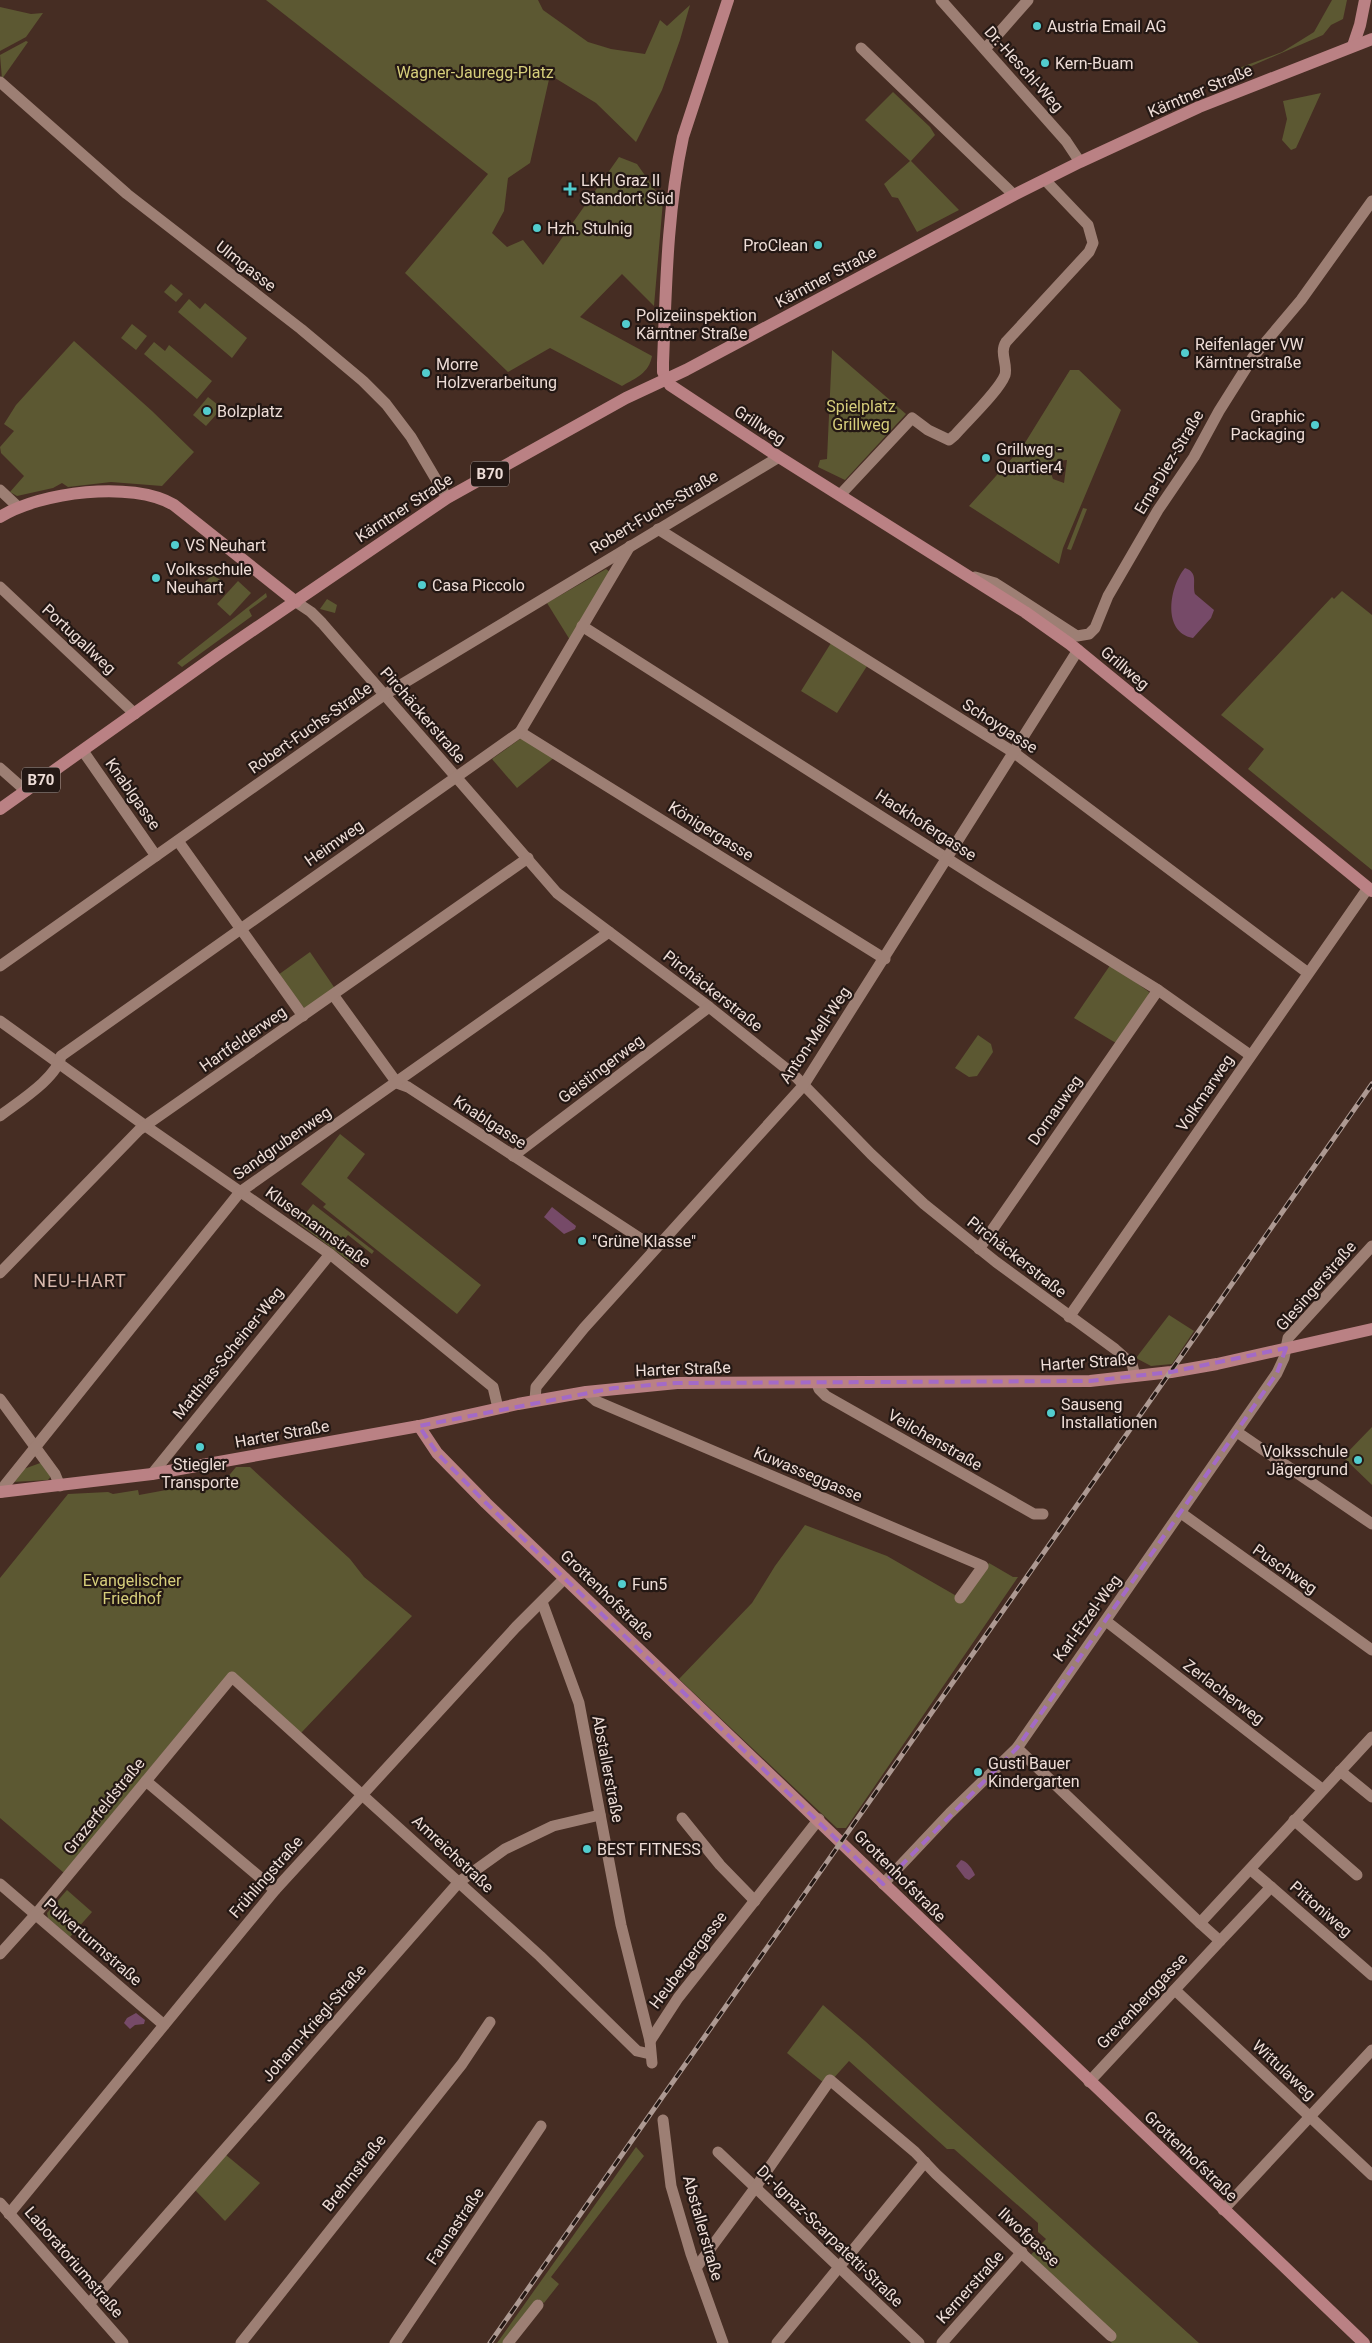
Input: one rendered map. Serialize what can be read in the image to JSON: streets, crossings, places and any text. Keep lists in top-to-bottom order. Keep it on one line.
{"streets":{"main road":["Kärntner Straße","Grillweg","B70","Harter Straße","Grottenhofstraße"],"street":["Dr.-Heschl-Weg","Ulmgasse","Erna-Diez-Straße","Robert-Fuchs-Straße","Portugallweg","Pirchäckerstraße","Schoygasse","Knablgasse","Hackhofergasse","Königergasse","Heimweg","Anton-Mell-Weg","Hartfelderweg","Geistingerweg","Volkmarweg","Dornauweg","Sandgrubenweg","Klusemannstraße","Glesingerstraße","Matthias-Scheiner-Weg","Veilchenstraße","Kuwasseggasse","Puschweg","Karl-Etzel-Weg","Zerlacherweg","Abstallerstraße","Grazerfeldstraße","Amreichstraße","Frühlingstraße","Pittoniweg","Pulverturmstraße","Heubergergasse","Grevenberggasse","Johann-Kriegl-Straße","Wittulaweg","Brehmstraße","Faunastraße","Dr.-Ignaz-Scarpatetti-Straße","Ilwofgasse","Laboratoriumstraße","Kernerstraße"]},"crossings":[["Dr.-Heschl-Weg","Kärntner Straße"],["Kärntner Straße","Ulmgasse"],["Kärntner Straße","Grillweg"],["Kärntner Straße","Portugallweg"],["Kärntner Straße","Pirchäckerstraße"],["Kärntner Straße","Knablgasse"],["Grillweg","Erna-Diez-Straße"],["Grillweg","Robert-Fuchs-Straße"],["Grillweg","Anton-Mell-Weg"],["Grillweg","Volkmarweg"],["Robert-Fuchs-Straße","Pirchäckerstraße"],["Robert-Fuchs-Straße","Schoygasse"],["Robert-Fuchs-Straße","Knablgasse"],["Robert-Fuchs-Straße","Heimweg"],["Pirchäckerstraße","Heimweg"],["Pirchäckerstraße","Anton-Mell-Weg"],["Pirchäckerstraße","Hartfelderweg"],["Pirchäckerstraße","Geistingerweg"],["Pirchäckerstraße","Volkmarweg"],["Pirchäckerstraße","Dornauweg"],["Pirchäckerstraße","Sandgrubenweg"],["Pirchäckerstraße","Harter Straße"],["Schoygasse","Anton-Mell-Weg"],["Schoygasse","Volkmarweg"],["Knablgasse","Heimweg"],["Knablgasse","Anton-Mell-Weg"],["Knablgasse","Hartfelderweg"],["Knablgasse","Geistingerweg"],["Knablgasse","Sandgrubenweg"],["Hackhofergasse","Heimweg"],["Hackhofergasse","Anton-Mell-Weg"],["Hackhofergasse","Volkmarweg"],["Hackhofergasse","Dornauweg"],["Königergasse","Heimweg"],["Königergasse","Anton-Mell-Weg"],["Heimweg","Klusemannstraße"],["Anton-Mell-Weg","Harter Straße"],["Hartfelderweg","Klusemannstraße"],["Sandgrubenweg","Klusemannstraße"],["Sandgrubenweg","Harter Straße"],["Klusemannstraße","Matthias-Scheiner-Weg"],["Klusemannstraße","Harter Straße"],["Glesingerstraße","Harter Straße"],["Glesingerstraße","Karl-Etzel-Weg"],["Matthias-Scheiner-Weg","Harter Straße"],["Harter Straße","Veilchenstraße"],["Harter Straße","Kuwasseggasse"],["Harter Straße","Grottenhofstraße"],["Harter Straße","Karl-Etzel-Weg"],["Puschweg","Karl-Etzel-Weg"],["Grottenhofstraße","Karl-Etzel-Weg"],["Grottenhofstraße","Frühlingstraße"],["Grottenhofstraße","Heubergergasse"],["Grottenhofstraße","Grevenberggasse"],["Karl-Etzel-Weg","Zerlacherweg"],["Abstallerstraße","Amreichstraße"],["Abstallerstraße","Frühlingstraße"],["Abstallerstraße","Heubergergasse"],["Abstallerstraße","Johann-Kriegl-Straße"],["Grazerfeldstraße","Amreichstraße"],["Grazerfeldstraße","Pulverturmstraße"],["Amreichstraße","Frühlingstraße"],["Amreichstraße","Johann-Kriegl-Straße"],["Frühlingstraße","Pulverturmstraße"],["Frühlingstraße","Laboratoriumstraße"],["Pittoniweg","Grevenberggasse"],["Grevenberggasse","Wittulaweg"],["Johann-Kriegl-Straße","Laboratoriumstraße"],["Dr.-Ignaz-Scarpatetti-Straße","Ilwofgasse"],["Ilwofgasse","Kernerstraße"]],"districts":["NEU-HART"],"parks":["Wagner-Jauregg-Platz","Spielplatz Grillweg","Evangelischer Friedhof"],"places":{"other":["Austria Email AG","Kern-Buam","Hzh. Stulnig","ProClean","Polizeiinspektion Kärntner Straße","Reifenlager VW Kärntnerstraße","Morre Holzverarbeitung","Bolzplatz","Graphic Packaging","Grillweg - Quartier4","VS Neuhart","Volksschule Neuhart","Casa Piccolo","\"Grüne Klasse\"","Sauseng Installationen","Stiegler Transporte","Volksschule Jägergrund","Fun5","Gusti Bauer Kindergarten","BEST FITNESS"],"health":["LKH Graz II Standort Süd"]}}
